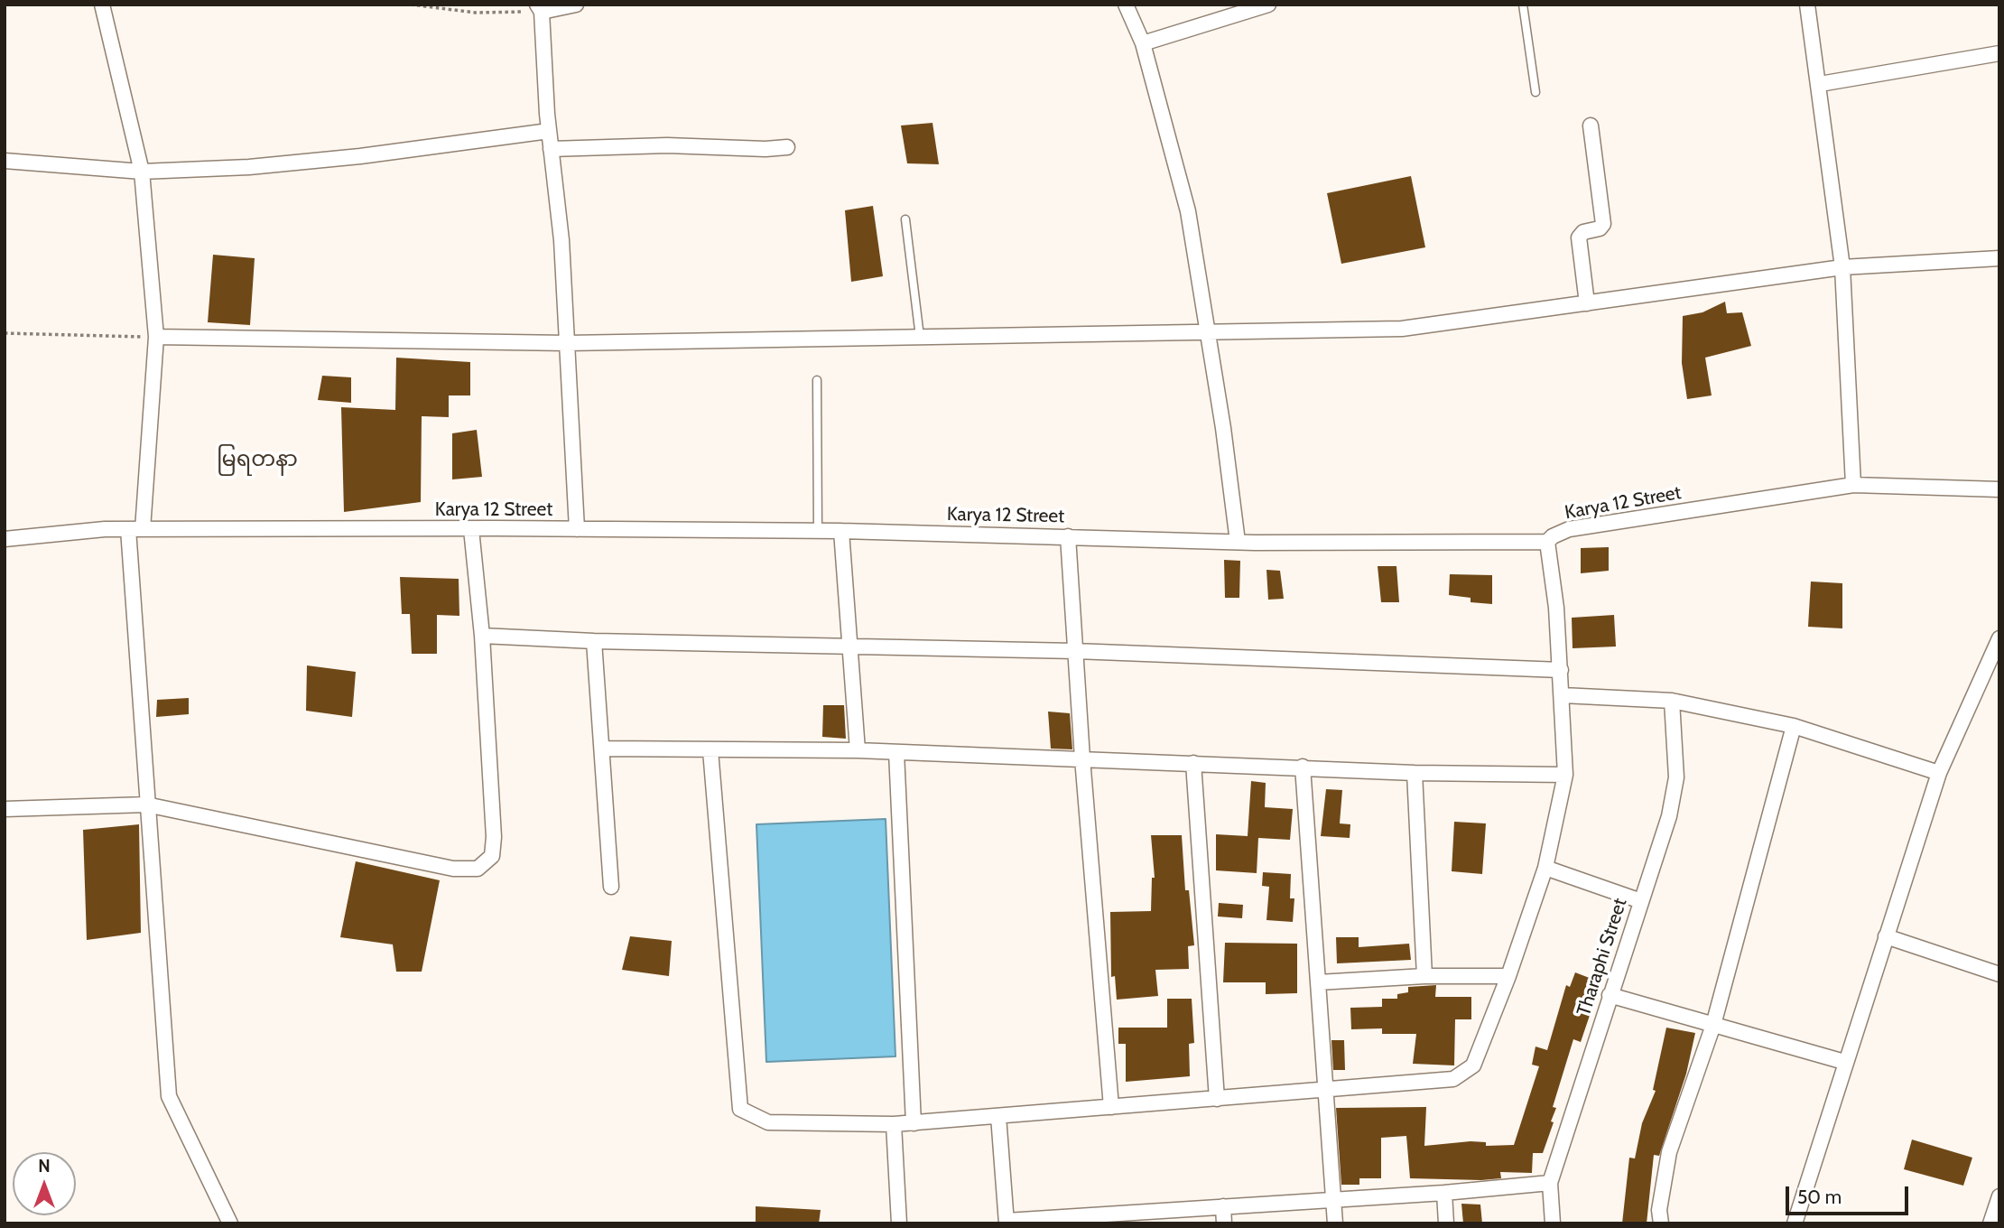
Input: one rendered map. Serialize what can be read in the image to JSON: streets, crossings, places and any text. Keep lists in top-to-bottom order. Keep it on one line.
{"streets":{"street":["Karya 12 Street","Tharaphi Street"]},"districts":["မြရတနာ"],"scale_bar":"50 m","north":"top"}
